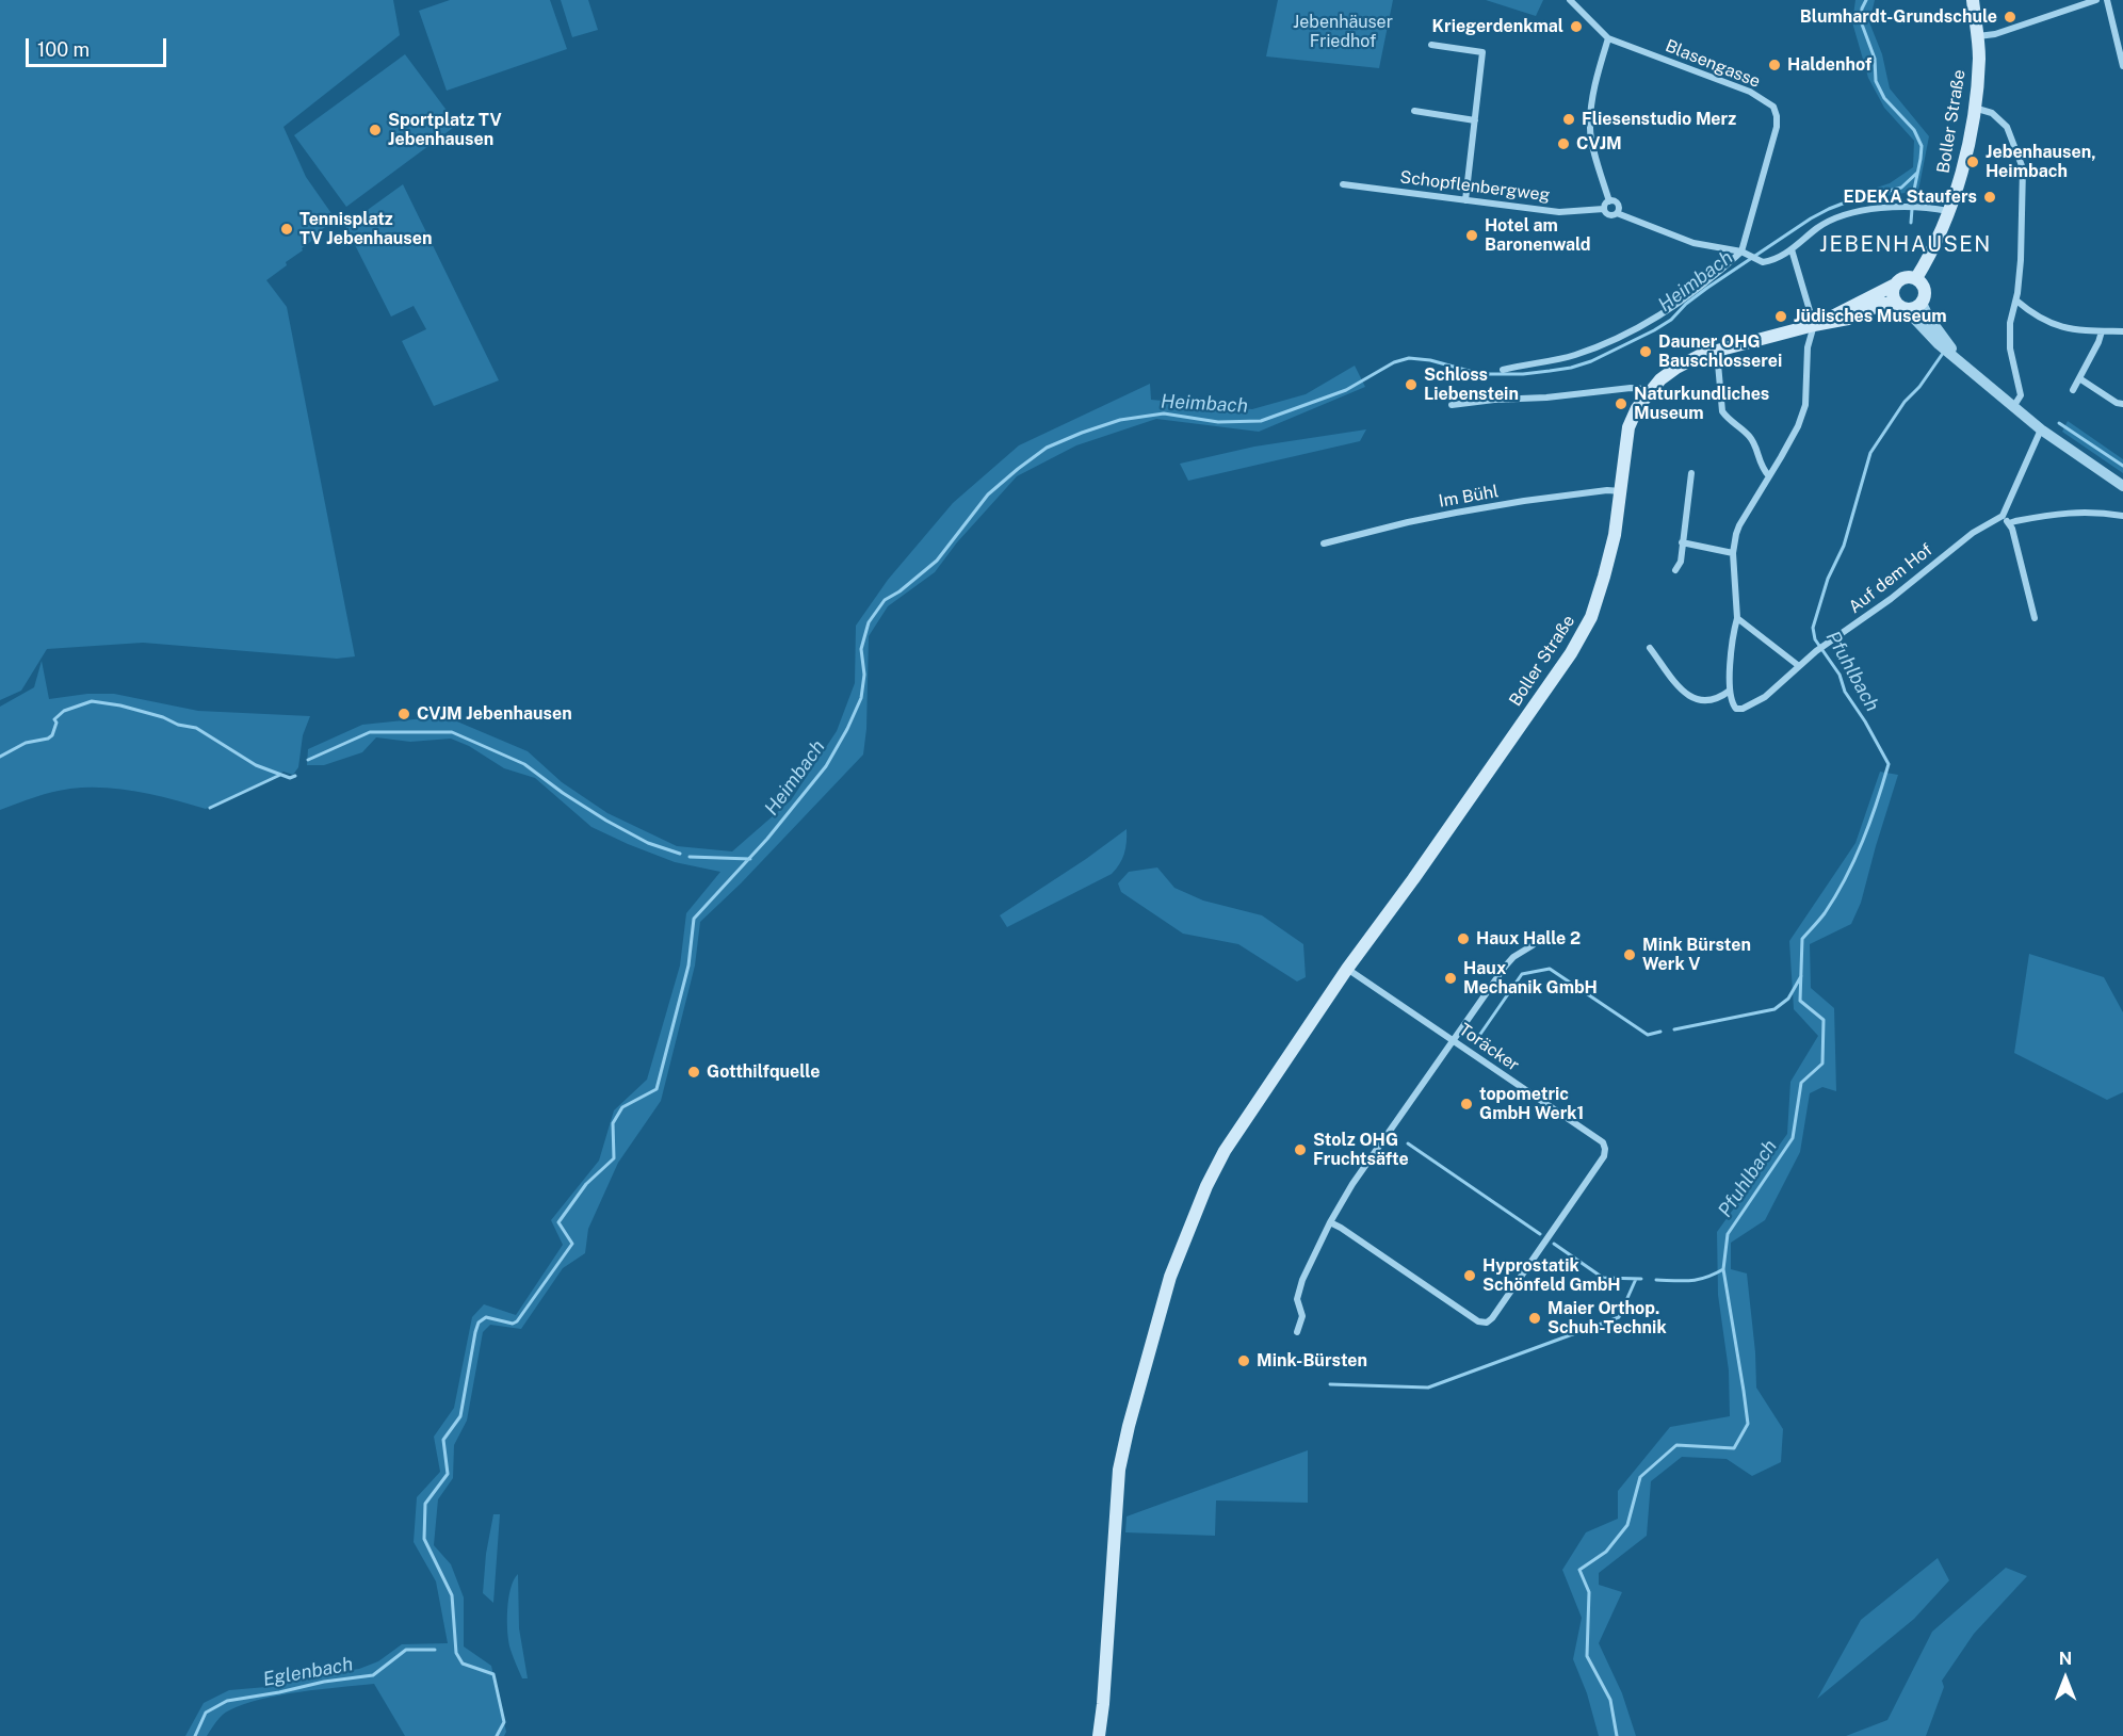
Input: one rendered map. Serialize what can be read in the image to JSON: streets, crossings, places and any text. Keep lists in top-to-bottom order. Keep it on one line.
{"streets":{"main road":["Boller Straße"],"street":["Blasengasse","Schopflenbergweg","Im Bühl","Auf dem Hof","Toräcker"]},"crossings":[["Boller Straße","Im Bühl"],["Boller Straße","Toräcker"]],"districts":["JEBENHAUSEN"],"water":["Heimbach","Pfuhlbach","Eglenbach"],"parks":["Jebenhäuser Friedhof"],"places":["Blumhardt-Grundschule","Kriegerdenkmal","Haldenhof","Fliesenstudio Merz","Sportplatz TV Jebenhausen","CVJM","Jebenhausen, Heimbach","EDEKA Staufers","Tennisplatz TV Jebenhausen","Hotel am Baronenwald","Jüdisches Museum","Dauner OHG Bauschlosserei","Schloss Liebenstein","Naturkundliches Museum","CVJM Jebenhausen","Haux Halle 2","Mink Bürsten Werk V","Haux Mechanik GmbH","Gotthilfquelle","topometric GmbH Werk1","Stolz OHG Fruchtsäfte","Hyprostatik Schönfeld GmbH","Maier Orthop. Schuh-Technik","Mink-Bürsten"],"scale_bar":"100 m","north":"top"}
